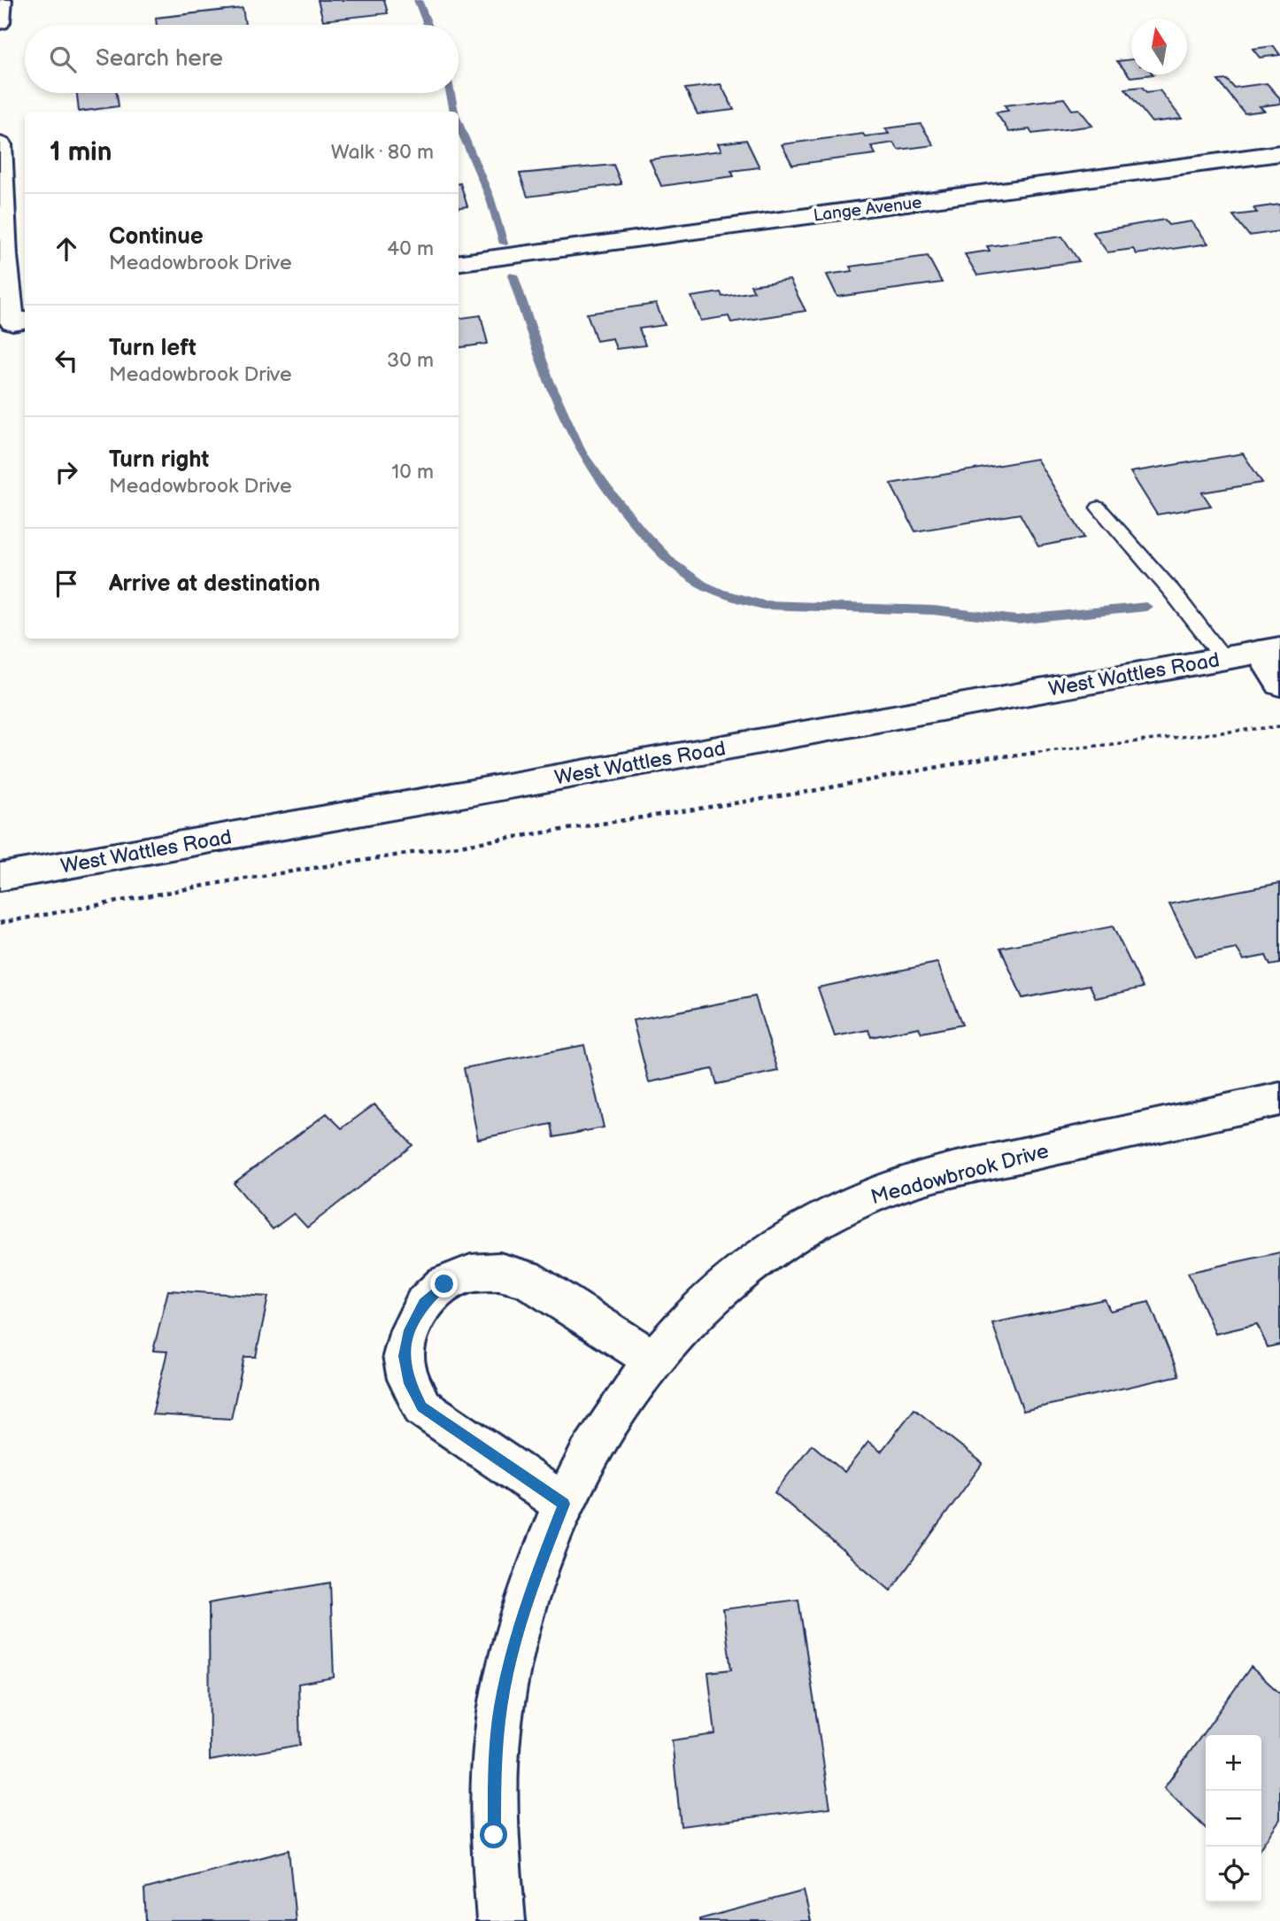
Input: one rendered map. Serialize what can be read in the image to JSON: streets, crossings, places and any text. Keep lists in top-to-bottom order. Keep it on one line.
{"streets":{"street":["Lange Avenue","West Wattles Road","Meadowbrook Drive"]},"north":"top","page":{"search":"Search here","heading":["1 min","Walk · 80 m"],"list":[["Continue","Meadowbrook Drive","40 m"],["Turn left","Meadowbrook Drive","30 m"],["Turn right","Meadowbrook Drive","10 m"],"Arrive at destination"],"map_buttons":["+","−"]}}
